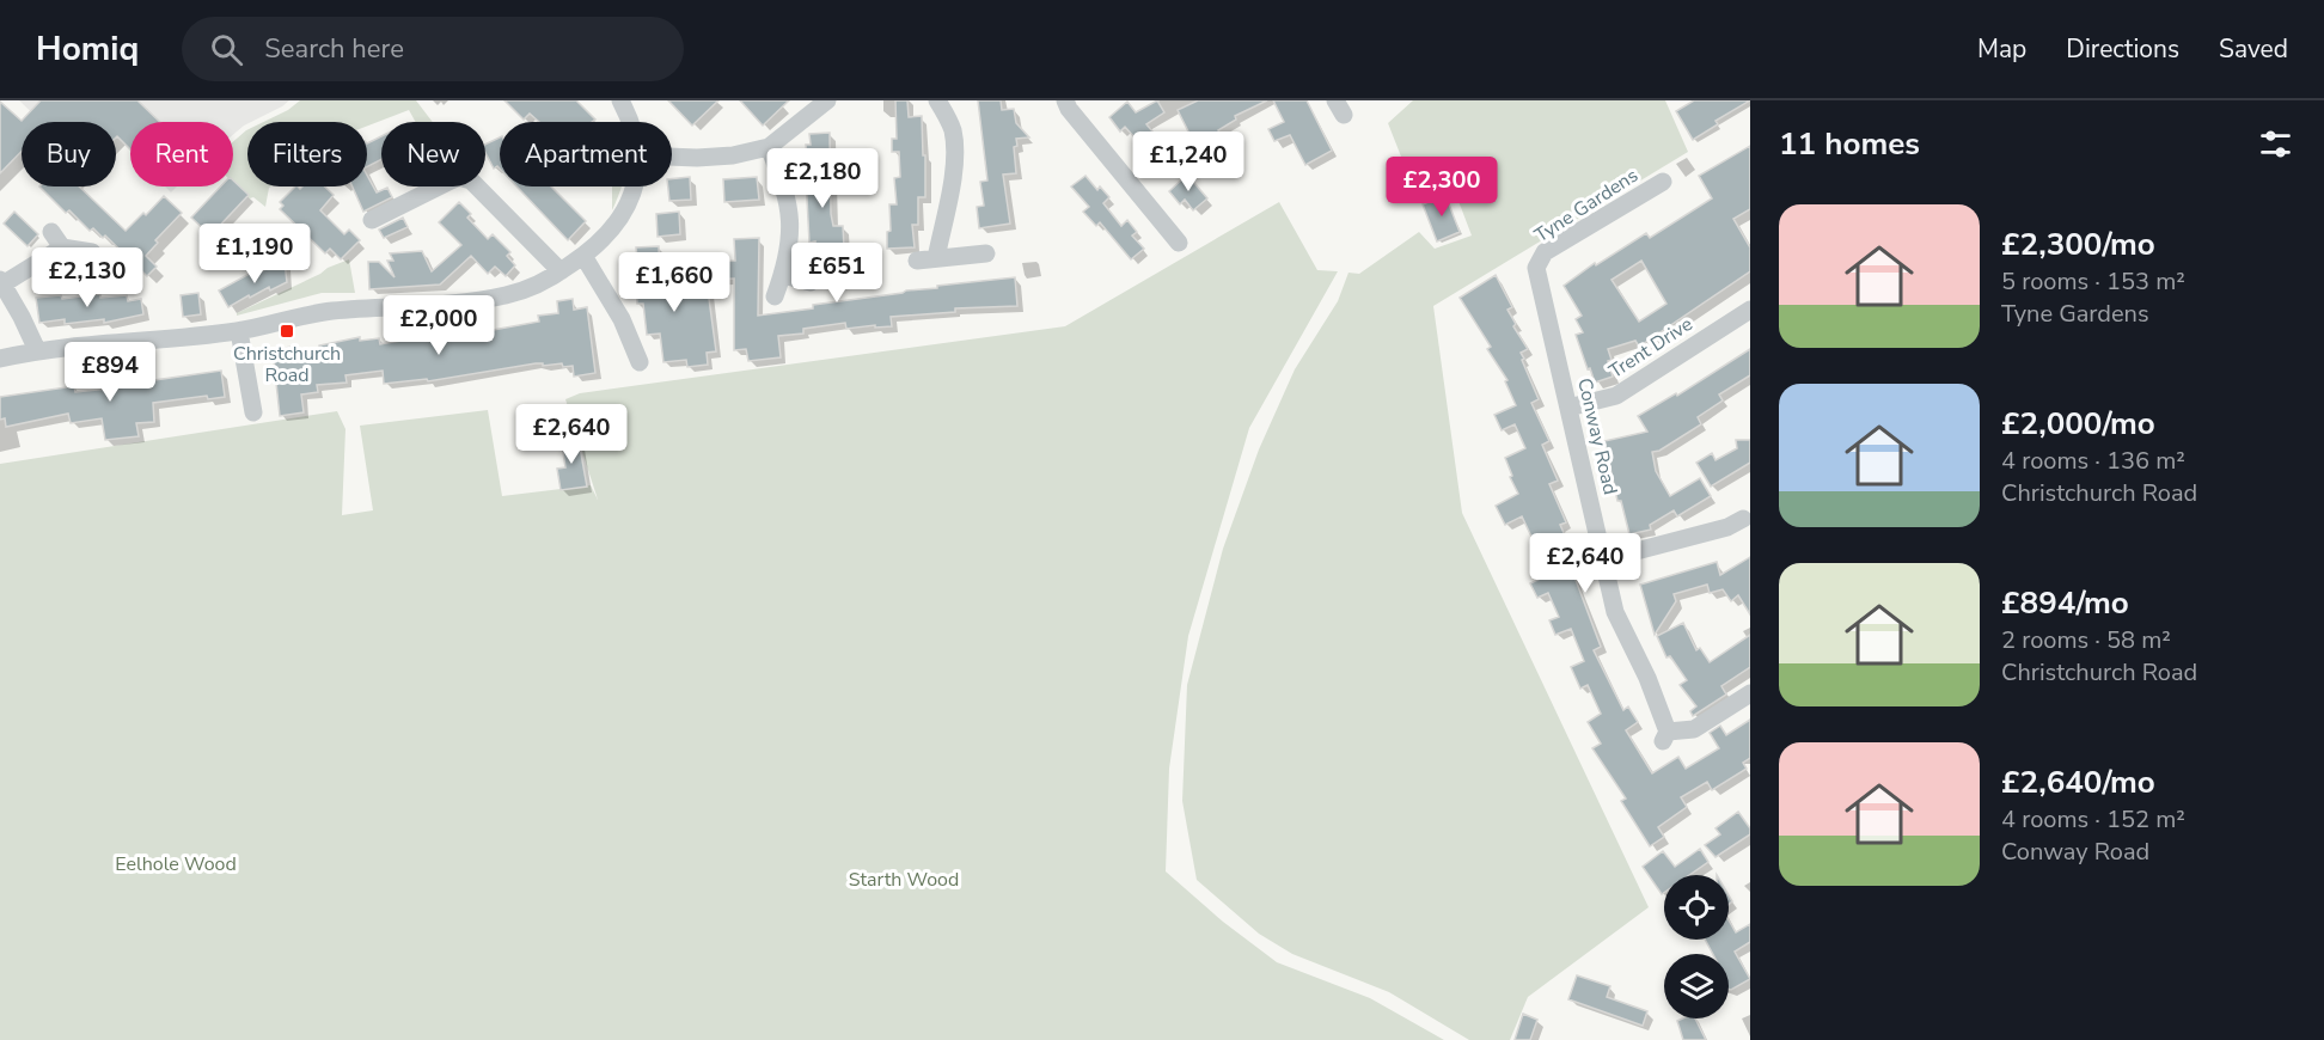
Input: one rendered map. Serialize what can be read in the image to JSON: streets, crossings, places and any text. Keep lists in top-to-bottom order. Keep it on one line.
{"streets":{"street":["Tyne Gardens","Trent Drive","Conway Road"]},"crossings":[["Tyne Gardens","Conway Road"],["Trent Drive","Conway Road"]],"parks":["Eelhole Wood","Starth Wood"],"places":{"transit":["Christchurch Road"]},"page":{"header":"Homiq","search":"Search here","nav":["Map","Directions","Saved"],"heading":"11 homes","chip":["Buy","Rent","Filters","New","Apartment"],"price":["£1,240","£2,180","£2,300","£1,190","£651","£2,130","£1,660","£2,000","£894","£2,640","£2,640"],"list":[{"name":"£2,300/mo","note":"5 rooms · 153 m² · Tyne Gardens"},{"name":"£2,000/mo","note":"4 rooms · 136 m² · Christchurch Road"},{"name":"£894/mo","note":"2 rooms · 58 m² · Christchurch Road"},{"name":"£2,640/mo","note":"4 rooms · 152 m² · Conway Road"}]}}
